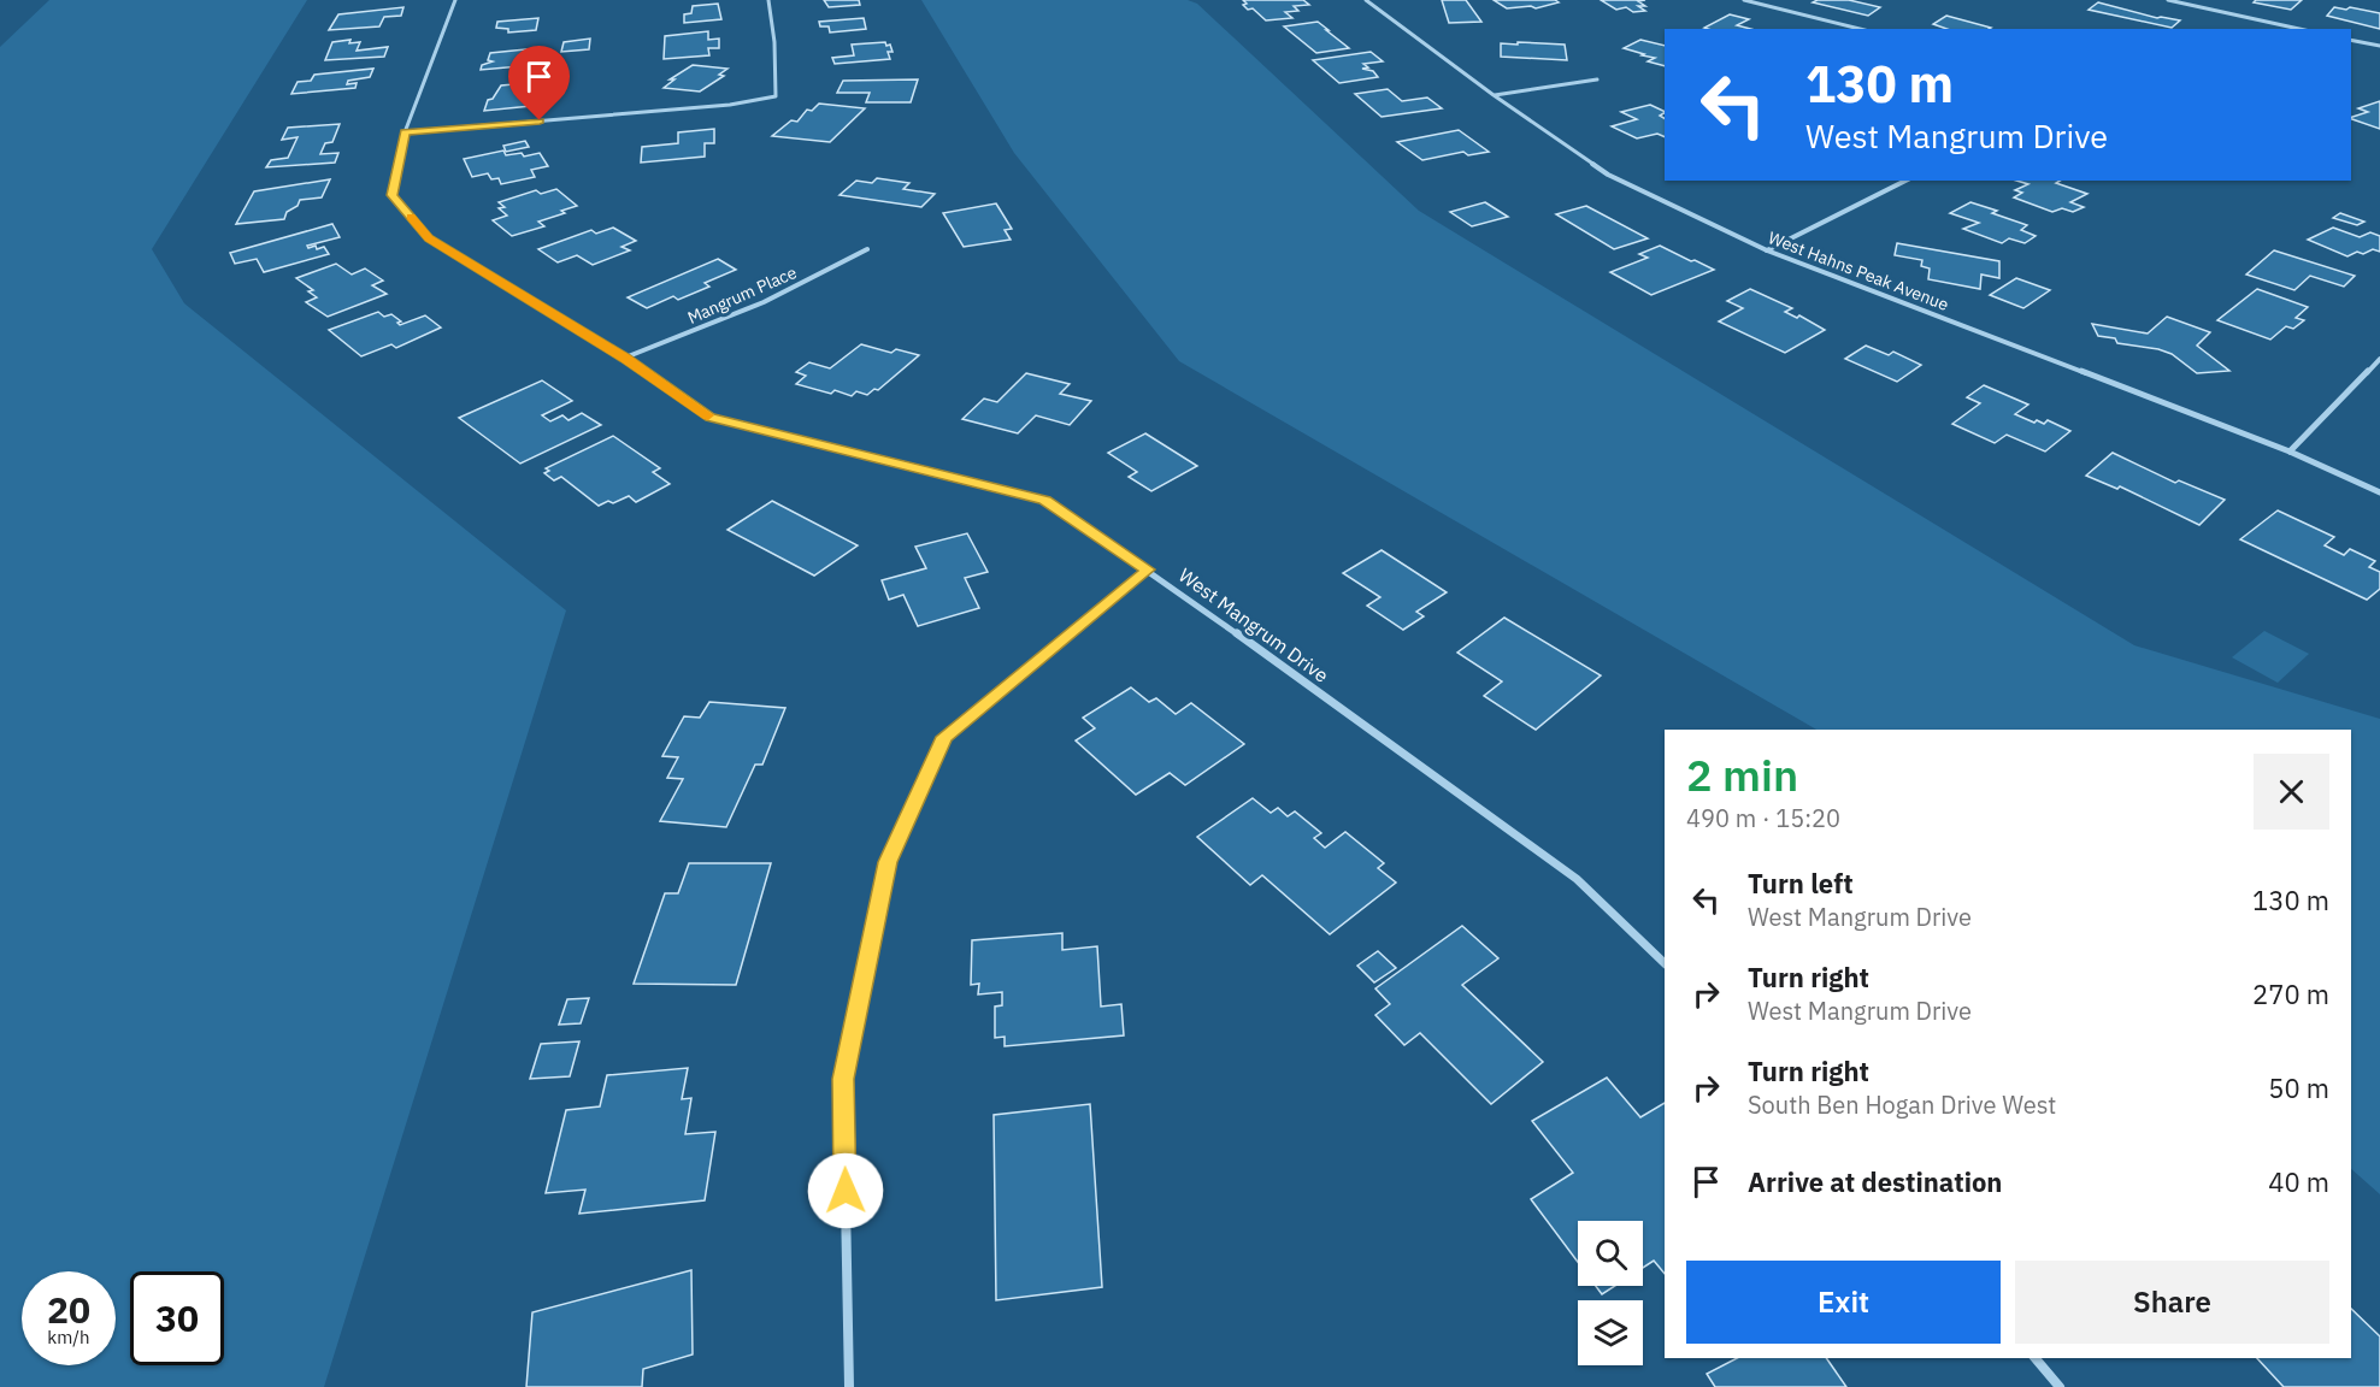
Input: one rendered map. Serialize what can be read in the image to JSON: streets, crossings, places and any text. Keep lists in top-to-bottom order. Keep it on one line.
{"streets":{"street":["West Hahns Peak Avenue","Mangrum Place","West Mangrum Drive"]},"crossings":[["Mangrum Place","West Mangrum Drive"]],"page":{"turn":["130 m","West Mangrum Drive"],"heading":["2 min","490 m · 15:20"],"list":[{"name":"Turn left","note":"West Mangrum Drive","value":"130 m"},{"name":"Turn right","note":"West Mangrum Drive","value":"270 m"},{"name":"Turn right","note":"South Ben Hogan Drive West","value":"50 m"},{"name":"Arrive at destination","value":"40 m"}],"buttons":["Exit","Share"],"speed":"20 km/h","limit":"30"}}
